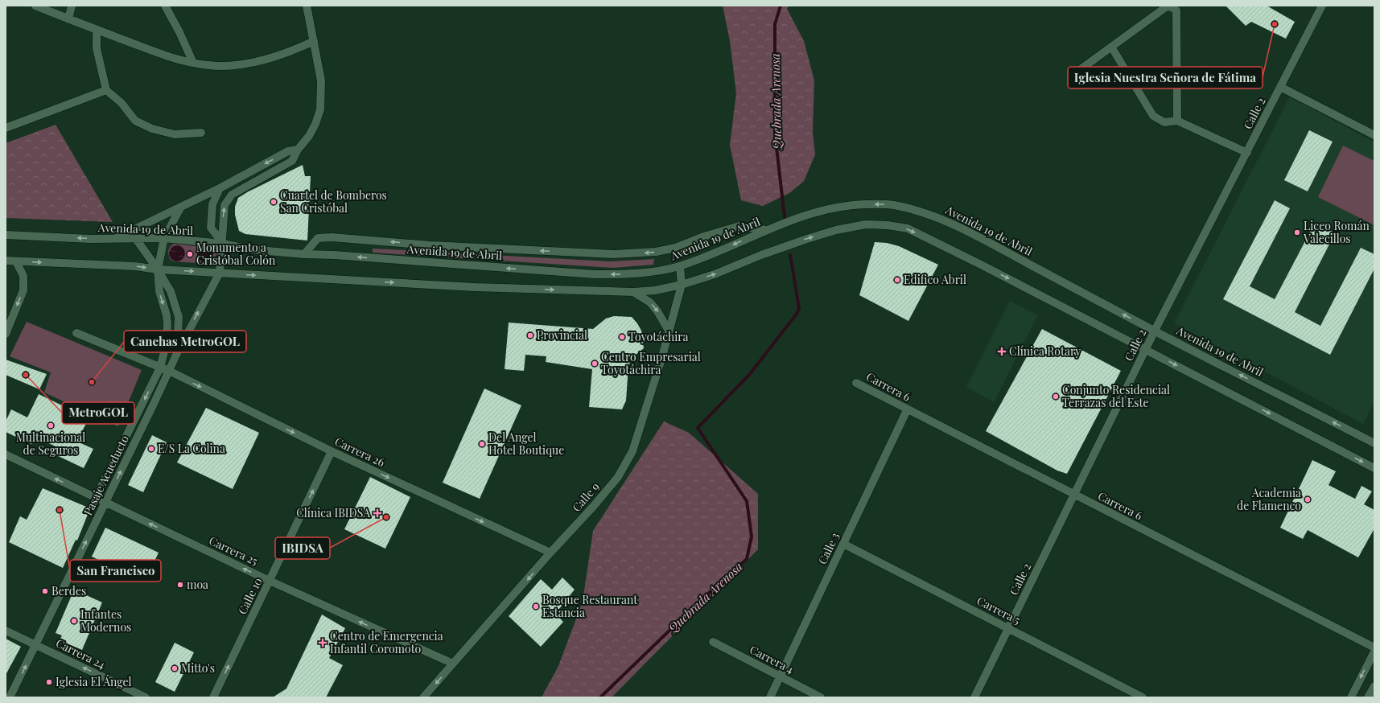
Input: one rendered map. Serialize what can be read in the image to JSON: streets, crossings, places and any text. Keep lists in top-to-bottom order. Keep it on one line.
{"streets":{"street":["Calle 2","Avenida 19 de Abril","Carrera 6","Carrera 26","Pasaje Acueducto","Calle 9","Calle 3","Carrera 25","Calle 10","Carrera 5","Carrera 24","Carrera 4"]},"crossings":[["Calle 2","Avenida 19 de Abril"],["Calle 2","Carrera 6"],["Calle 2","Carrera 5"],["Avenida 19 de Abril","Pasaje Acueducto"],["Avenida 19 de Abril","Calle 9"],["Carrera 6","Calle 3"],["Carrera 26","Pasaje Acueducto"],["Carrera 26","Calle 9"],["Carrera 26","Calle 10"],["Pasaje Acueducto","Carrera 25"],["Pasaje Acueducto","Carrera 24"],["Calle 9","Carrera 25"],["Calle 3","Carrera 5"],["Calle 3","Carrera 4"],["Carrera 25","Calle 10"]],"one_way":["Carrera 26","Calle 9","Carrera 25","Calle 10","Carrera 24"],"water":["Quebrada Arenosa"],"places":{"other":["Iglesia Nuestra Señora de Fátima","Cuartel de Bomberos San Cristóbal","Liceo Román Valecillos","Monumento a Cristóbal Colón","Edifico Abril","Provincial","Toyotáchira","Centro Empresarial Toyotáchira","MetroGOL","Canchas MetroGOL","Conjunto Residencial Terrazas del Este","Multinacional de Seguros","Del Angel Hotel Boutique","E/S La Colina","Academia de Flamenco","San Francisco","IBIDSA","moa","Berdes","Bosque Restaurant Estancia","Infantes Modernos","Mitto's","Iglesia El Ángel"],"health":["Clínica Rotary","Clínica IBIDSA","Centro de Emergencia Infantil Coromoto"]}}
